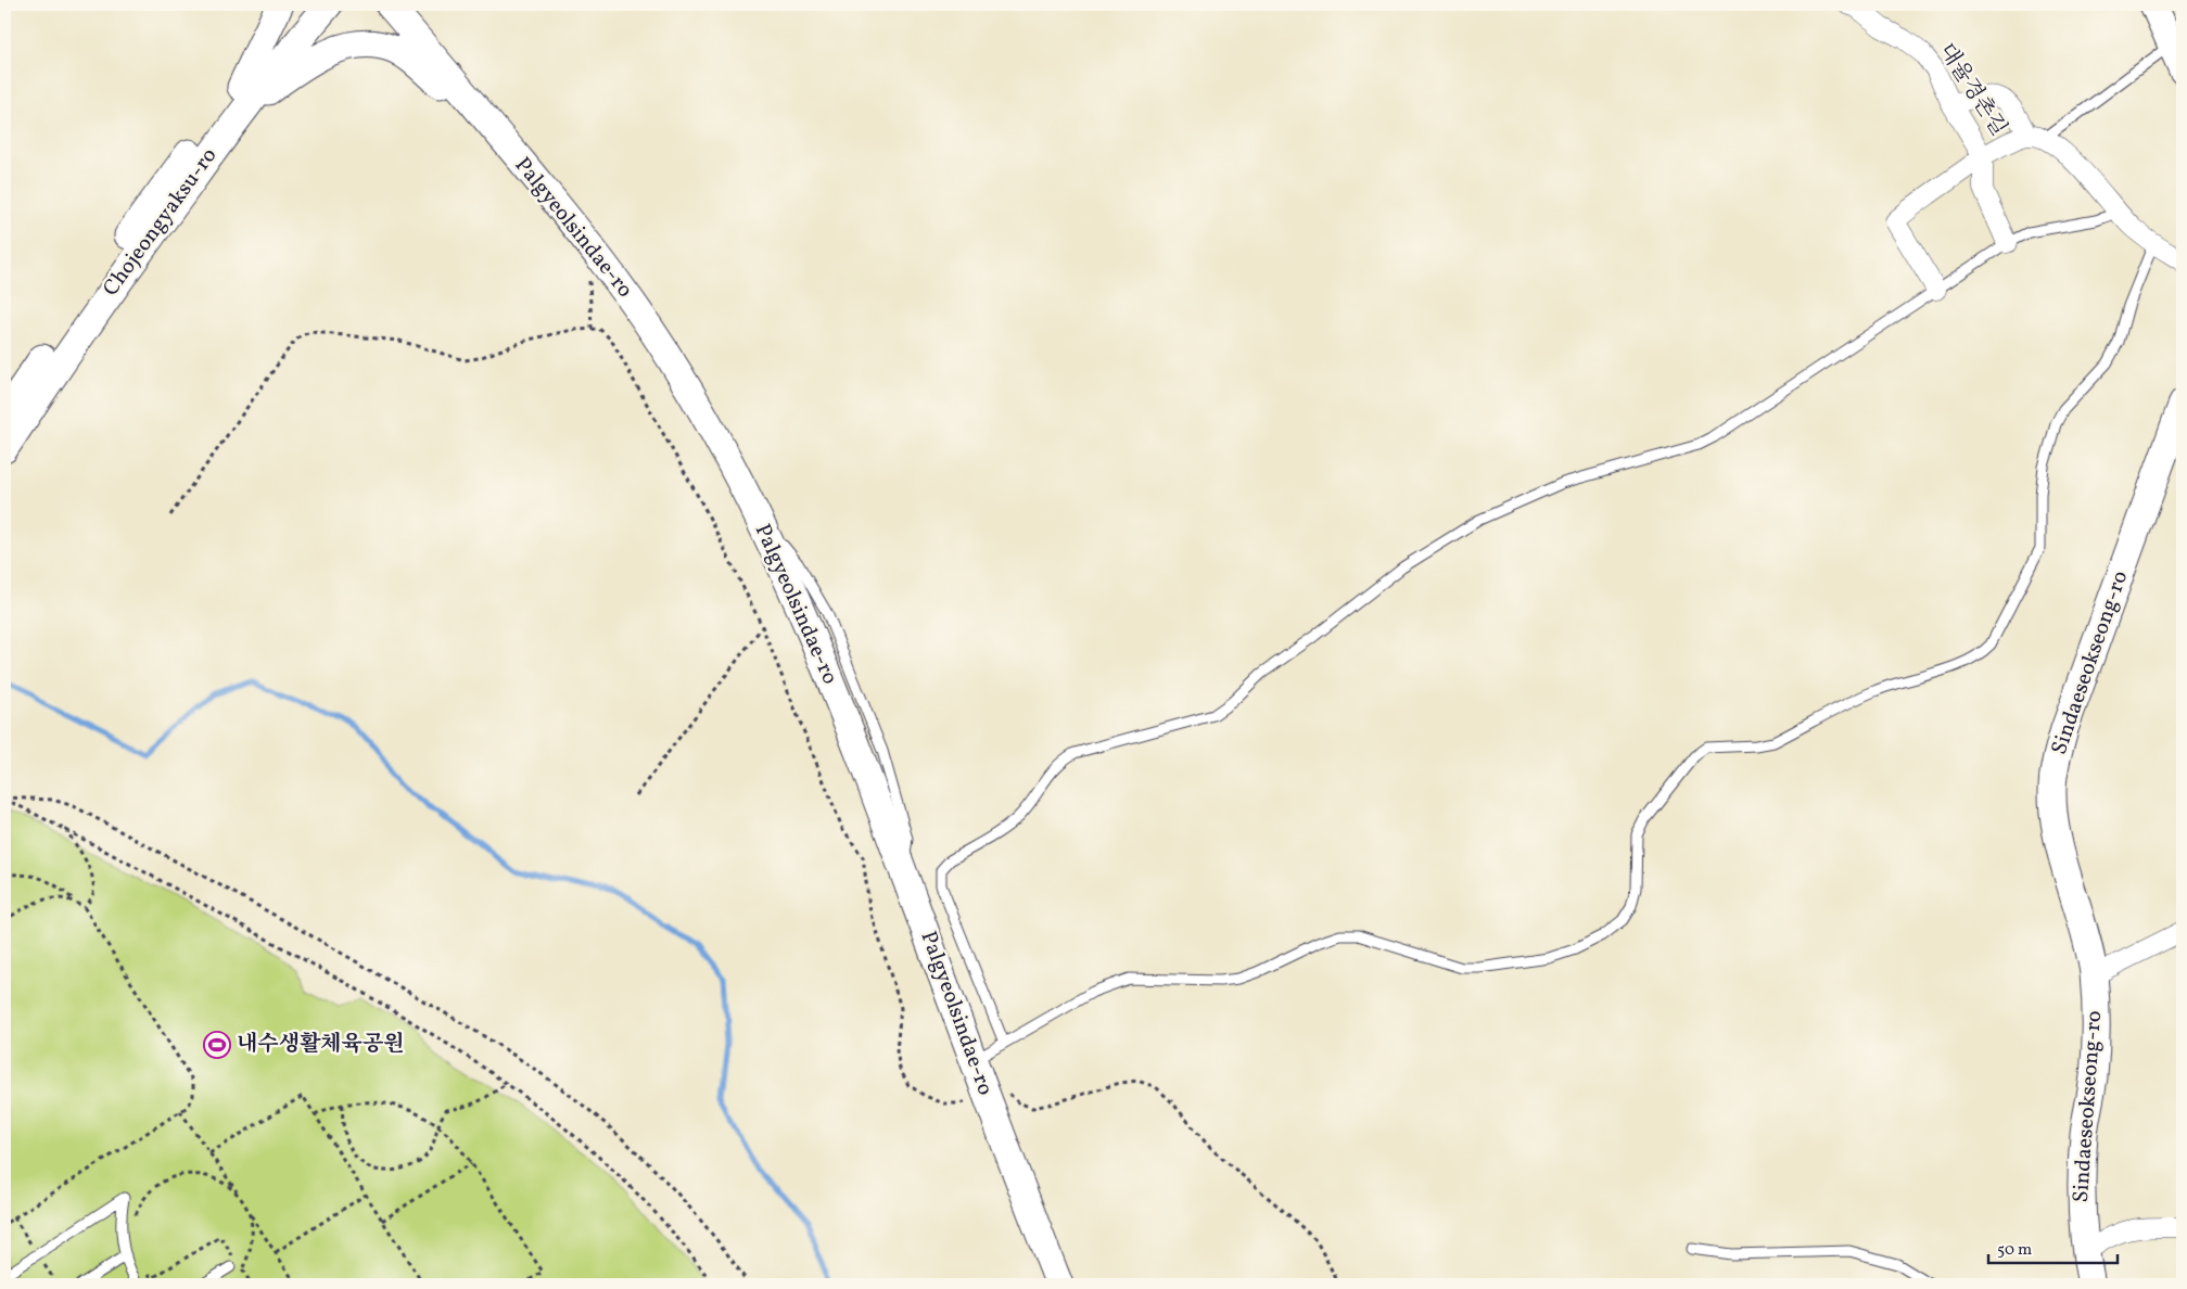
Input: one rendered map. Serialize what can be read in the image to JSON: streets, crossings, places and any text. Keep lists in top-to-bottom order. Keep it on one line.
{"streets":{"main road":["Chojeongyaksu-ro","Palgyeolsindae-ro","Sindaeseokseong-ro"],"street":["대율경촌길"]},"places":{"sports":["내수생활체육공원"]},"scale_bar":"50 m"}
